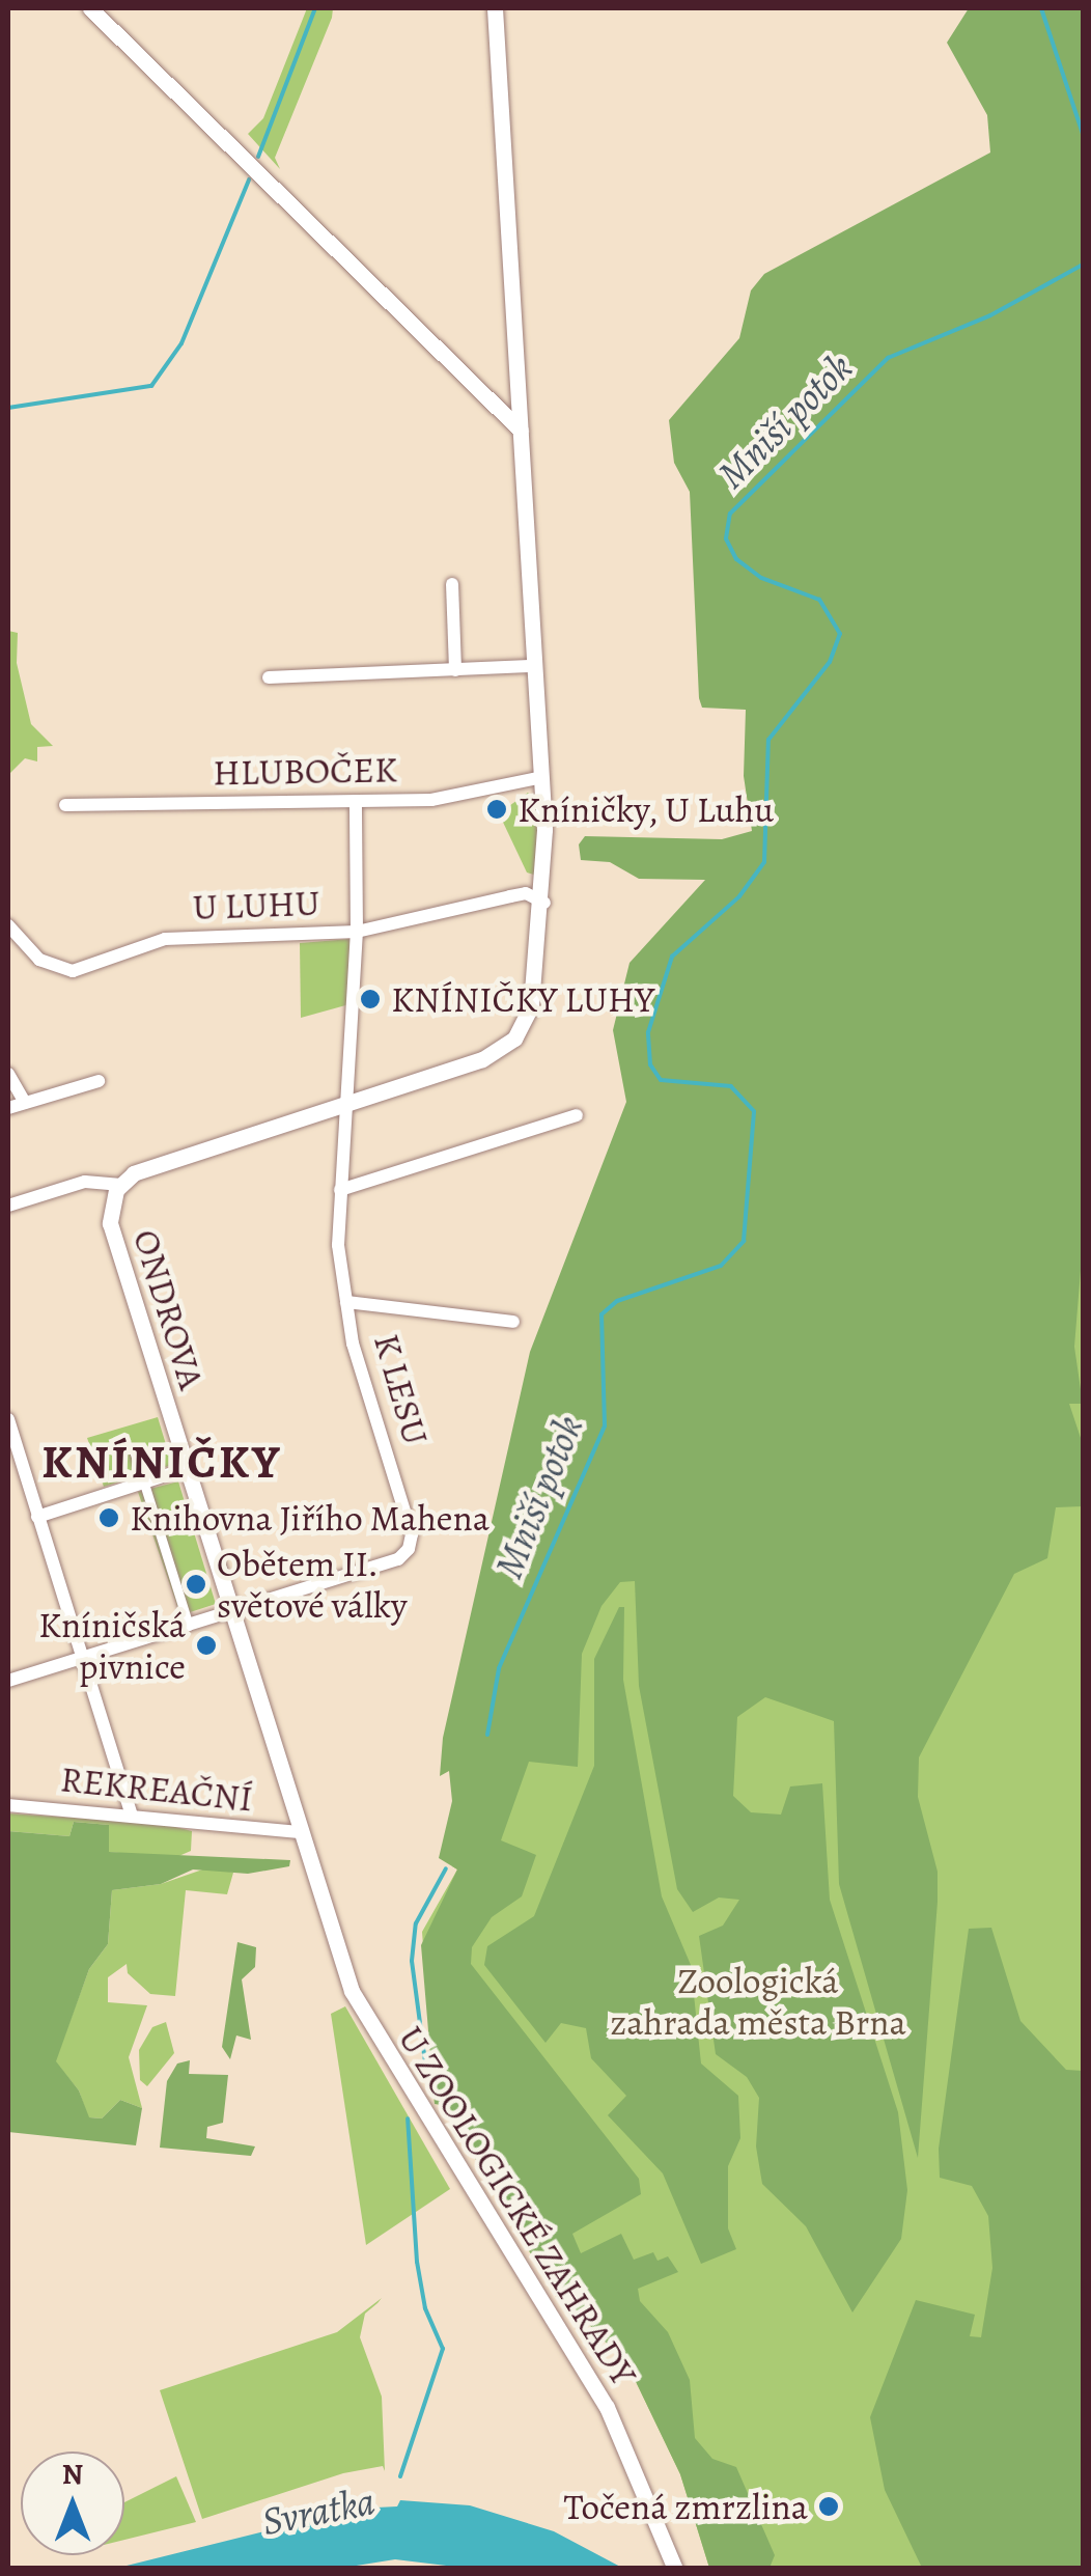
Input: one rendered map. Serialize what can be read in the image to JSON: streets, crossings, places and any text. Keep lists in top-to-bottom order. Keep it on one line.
{"streets":{"street":["HLUBOČEK","U LUHU","ONDROVA","K LESU","REKREAČNÍ","U ZOOLOGICKÉ ZAHRADY"]},"crossings":[["HLUBOČEK","ONDROVA"],["HLUBOČEK","K LESU"],["U LUHU","ONDROVA"],["U LUHU","K LESU"],["ONDROVA","K LESU"],["ONDROVA","REKREAČNÍ"],["ONDROVA","U ZOOLOGICKÉ ZAHRADY"]],"districts":["KNÍNIČKY"],"water":["Mniší potok","Svratka"],"parks":["Zoologická zahrada města Brna"],"places":["Kníničky, U Luhu","KNÍNIČKY LUHY","Knihovna Jiřího Mahena","Obětem II. světové války","Kníničská pivnice","Točená zmrzlina"],"north":"top"}
